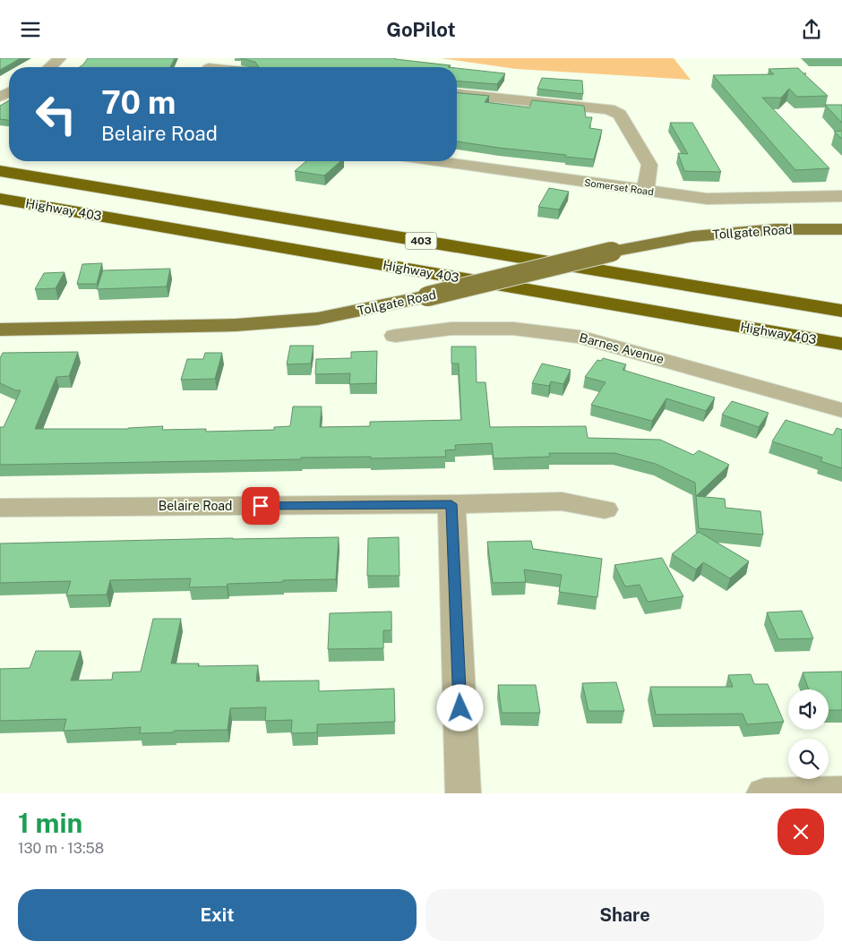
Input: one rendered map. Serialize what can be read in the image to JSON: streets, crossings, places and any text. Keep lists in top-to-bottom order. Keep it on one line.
{"streets":{"highway":["Highway 403","403"],"main road":["Tollgate Road"],"street":["Somerset Road","Barnes Avenue","Belaire Road"]},"page":{"header":"GoPilot","turn":["70 m","Belaire Road"],"heading":["1 min","130 m · 13:58"],"buttons":["Exit","Share"]}}
